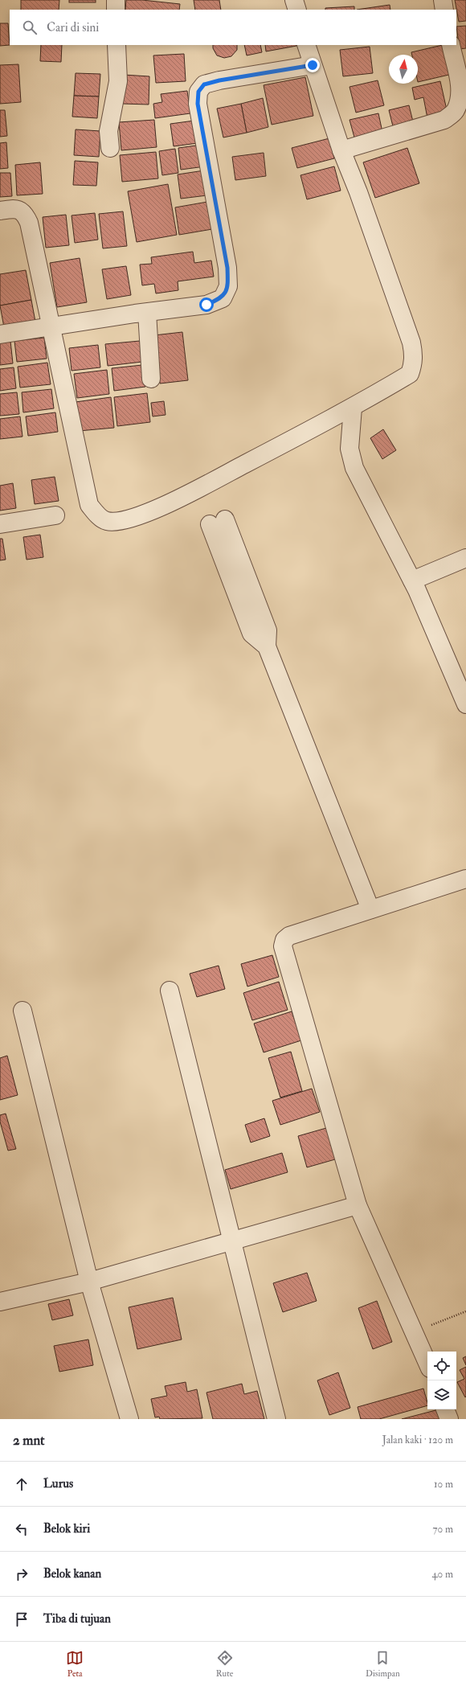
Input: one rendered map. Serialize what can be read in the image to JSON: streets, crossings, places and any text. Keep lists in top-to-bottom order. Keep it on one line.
{"north":"top","page":{"search":"Cari di sini","heading":["2 mnt","Jalan kaki · 120 m"],"list":[["Lurus","10 m"],["Belok kiri","70 m"],["Belok kanan","40 m"],"Tiba di tujuan"],"nav":["Peta","Rute","Disimpan"]}}
